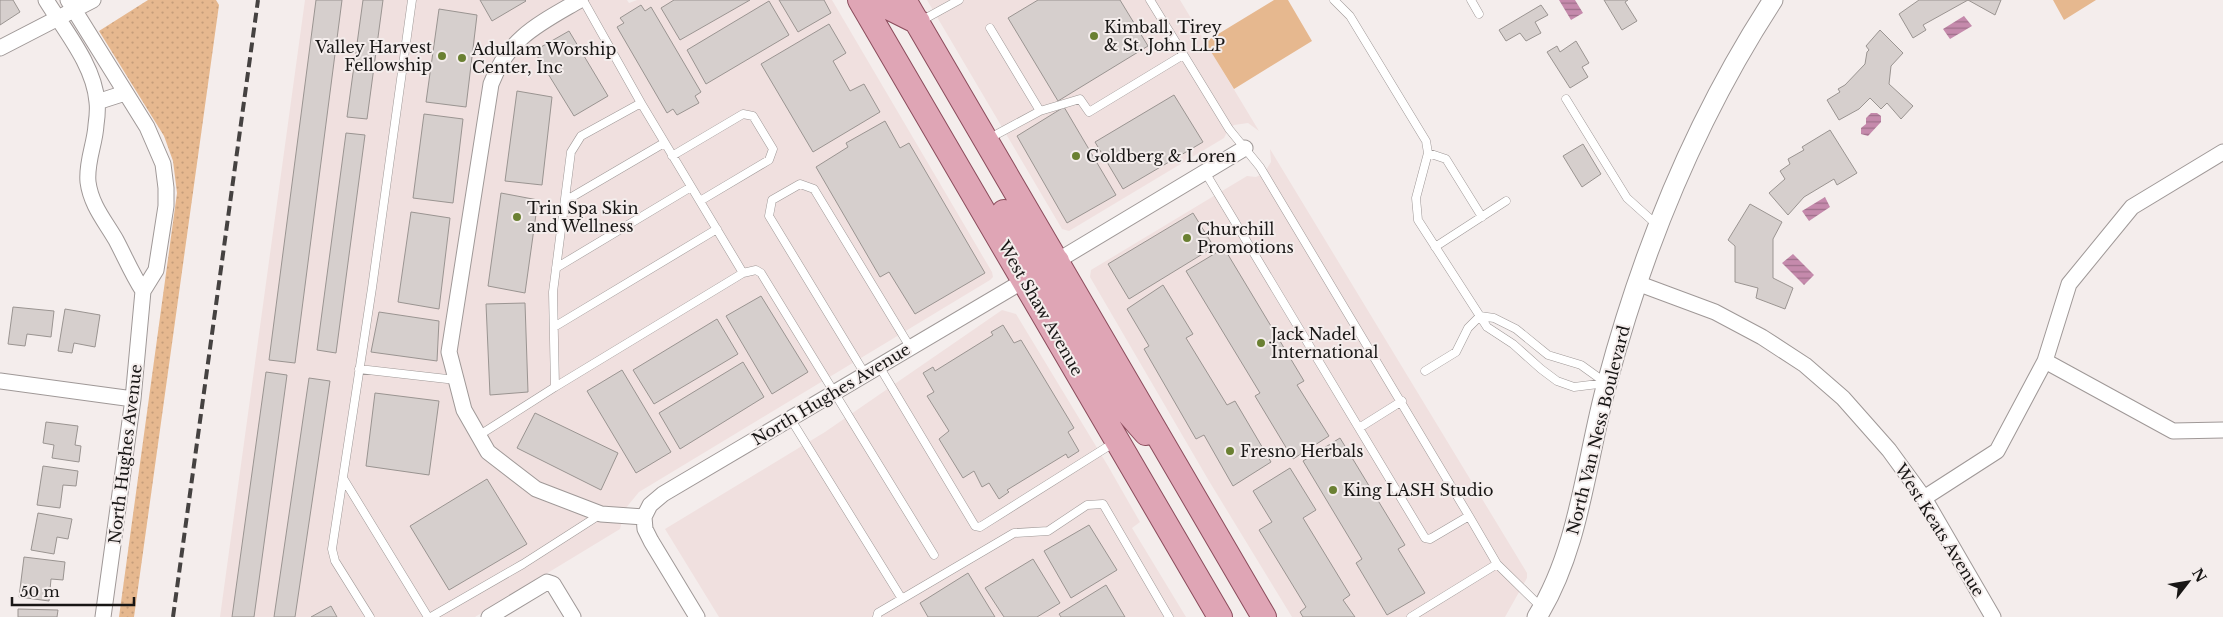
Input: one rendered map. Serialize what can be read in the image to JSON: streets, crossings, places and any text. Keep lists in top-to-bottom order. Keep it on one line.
{"streets":{"main road":["West Shaw Avenue"],"street":["North Hughes Avenue","North Van Ness Boulevard","West Keats Avenue"]},"crossings":[["West Shaw Avenue","North Hughes Avenue"],["North Van Ness Boulevard","West Keats Avenue"]],"places":["Kimball, Tirey & St. John LLP","Valley Harvest Fellowship","Adullam Worship Center, Inc","Goldberg & Loren","Trin Spa Skin and Wellness","Churchill Promotions","Jack Nadel International","Fresno Herbals","King LASH Studio"],"scale_bar":"50 m","north":"top right"}
